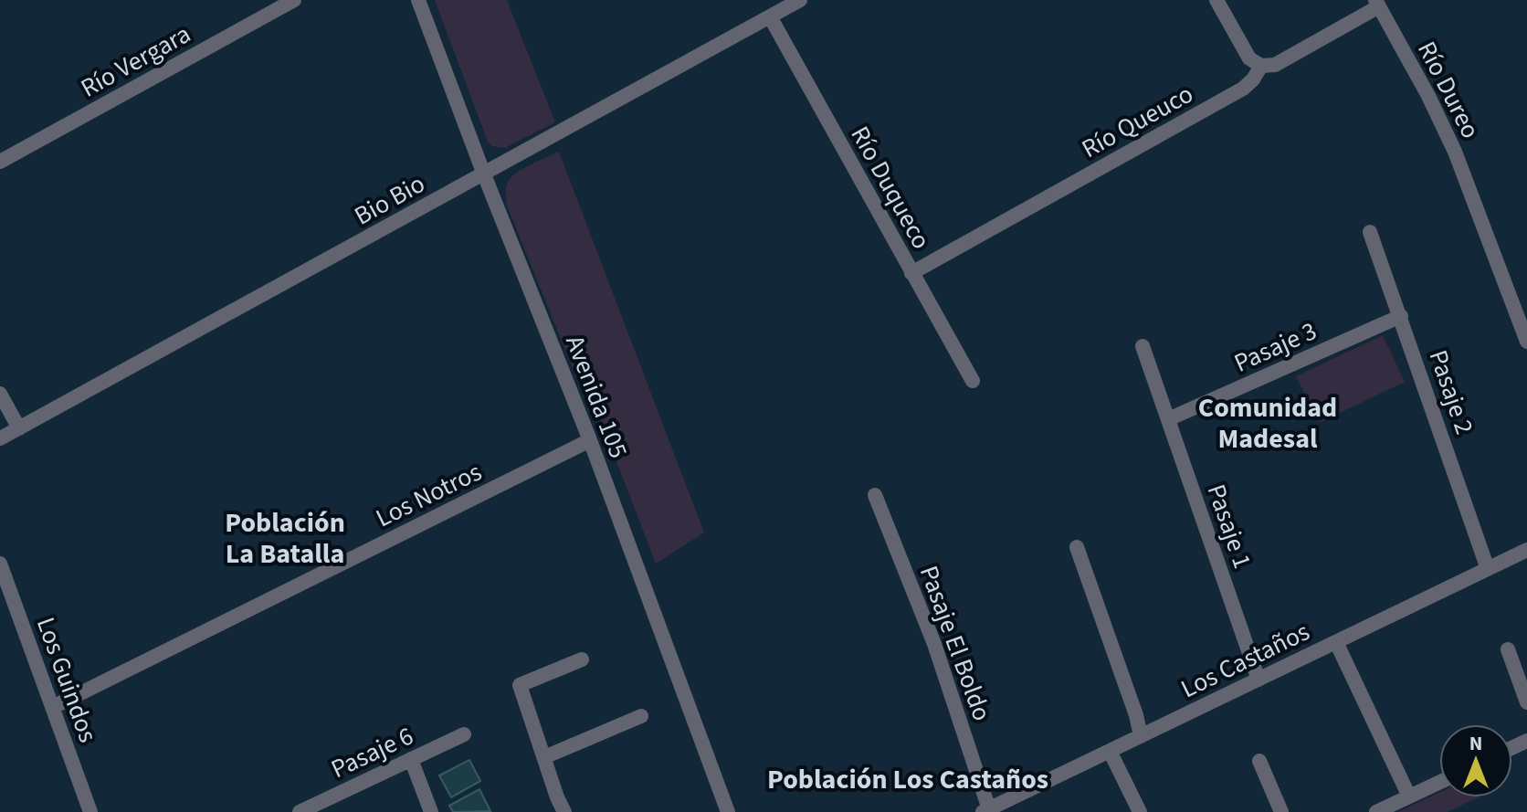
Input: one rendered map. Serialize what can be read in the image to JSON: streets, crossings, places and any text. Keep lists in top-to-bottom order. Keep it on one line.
{"streets":{"street":["Río Vergara","Río Dureo","Río Queuco","Río Duqueco","Bio Bio","Pasaje 3","Pasaje 2","Avenida 105","Los Notros","Pasaje 1","Pasaje El Boldo","Los Castaños","Los Guindos","Pasaje 6"]},"crossings":[["Río Dureo","Río Queuco"],["Río Queuco","Río Duqueco"],["Río Duqueco","Bio Bio"],["Bio Bio","Avenida 105"],["Pasaje 3","Pasaje 2"],["Pasaje 3","Pasaje 1"],["Pasaje 2","Los Castaños"],["Avenida 105","Los Notros"],["Los Notros","Los Guindos"],["Pasaje 1","Los Castaños"],["Pasaje El Boldo","Los Castaños"]],"districts":["Comunidad Madesal","Población La Batalla","Población Los Castaños"],"north":"top"}
